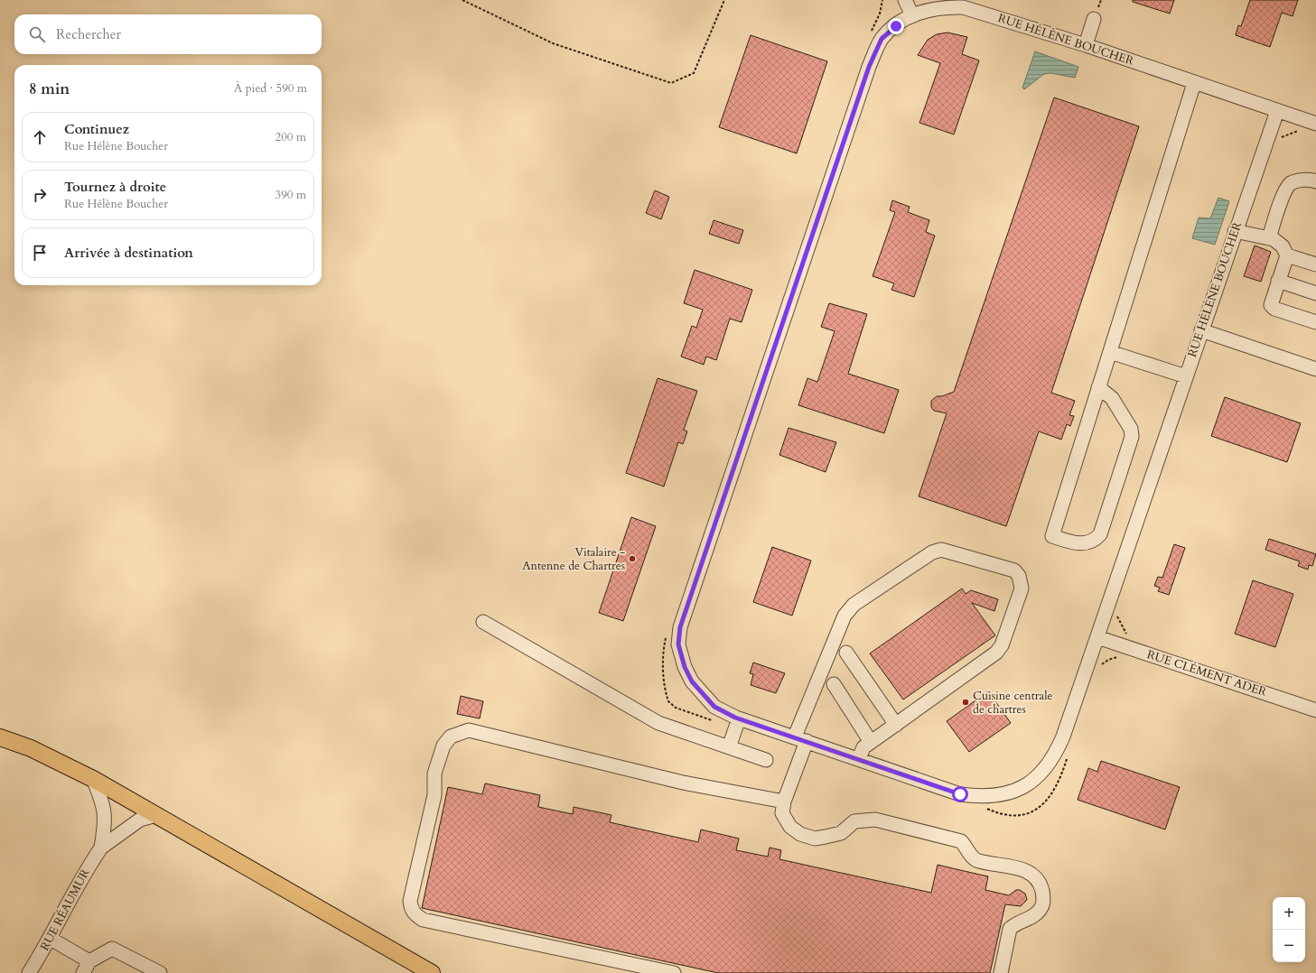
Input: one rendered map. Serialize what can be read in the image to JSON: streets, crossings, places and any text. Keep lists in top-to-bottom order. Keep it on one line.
{"streets":{"street":["RUE HÉLÈNE BOUCHER","RUE CLÉMENT ADER","RUE RÉAUMUR"]},"crossings":[["RUE HÉLÈNE BOUCHER","RUE CLÉMENT ADER"]],"places":["Vitalaire - Antenne de Chartres","Cuisine centrale de chartres"],"page":{"search":"Rechercher","heading":["8 min","À pied · 590 m"],"list":[["Continuez","Rue Hélène Boucher","200 m"],["Tournez à droite","Rue Hélène Boucher","390 m"],"Arrivée à destination"],"map_buttons":["+","−"]}}
